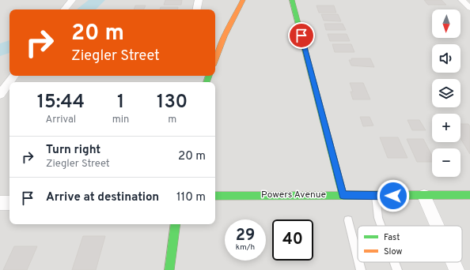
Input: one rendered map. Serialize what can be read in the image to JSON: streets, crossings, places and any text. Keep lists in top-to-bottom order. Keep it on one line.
{"streets":{"street":["Powers Avenue"]},"legend":["Fast","Slow"],"north":"bottom","page":{"map_buttons":["+","−"],"turn":["20 m","Ziegler Street"],"eta":["15:44","Arrival","1","min","130","m"],"list":[{"name":"Turn right","note":"Ziegler Street","value":"20 m"},{"name":"Arrive at destination","value":"110 m"}],"speed":"29 km/h","limit":"40"}}
